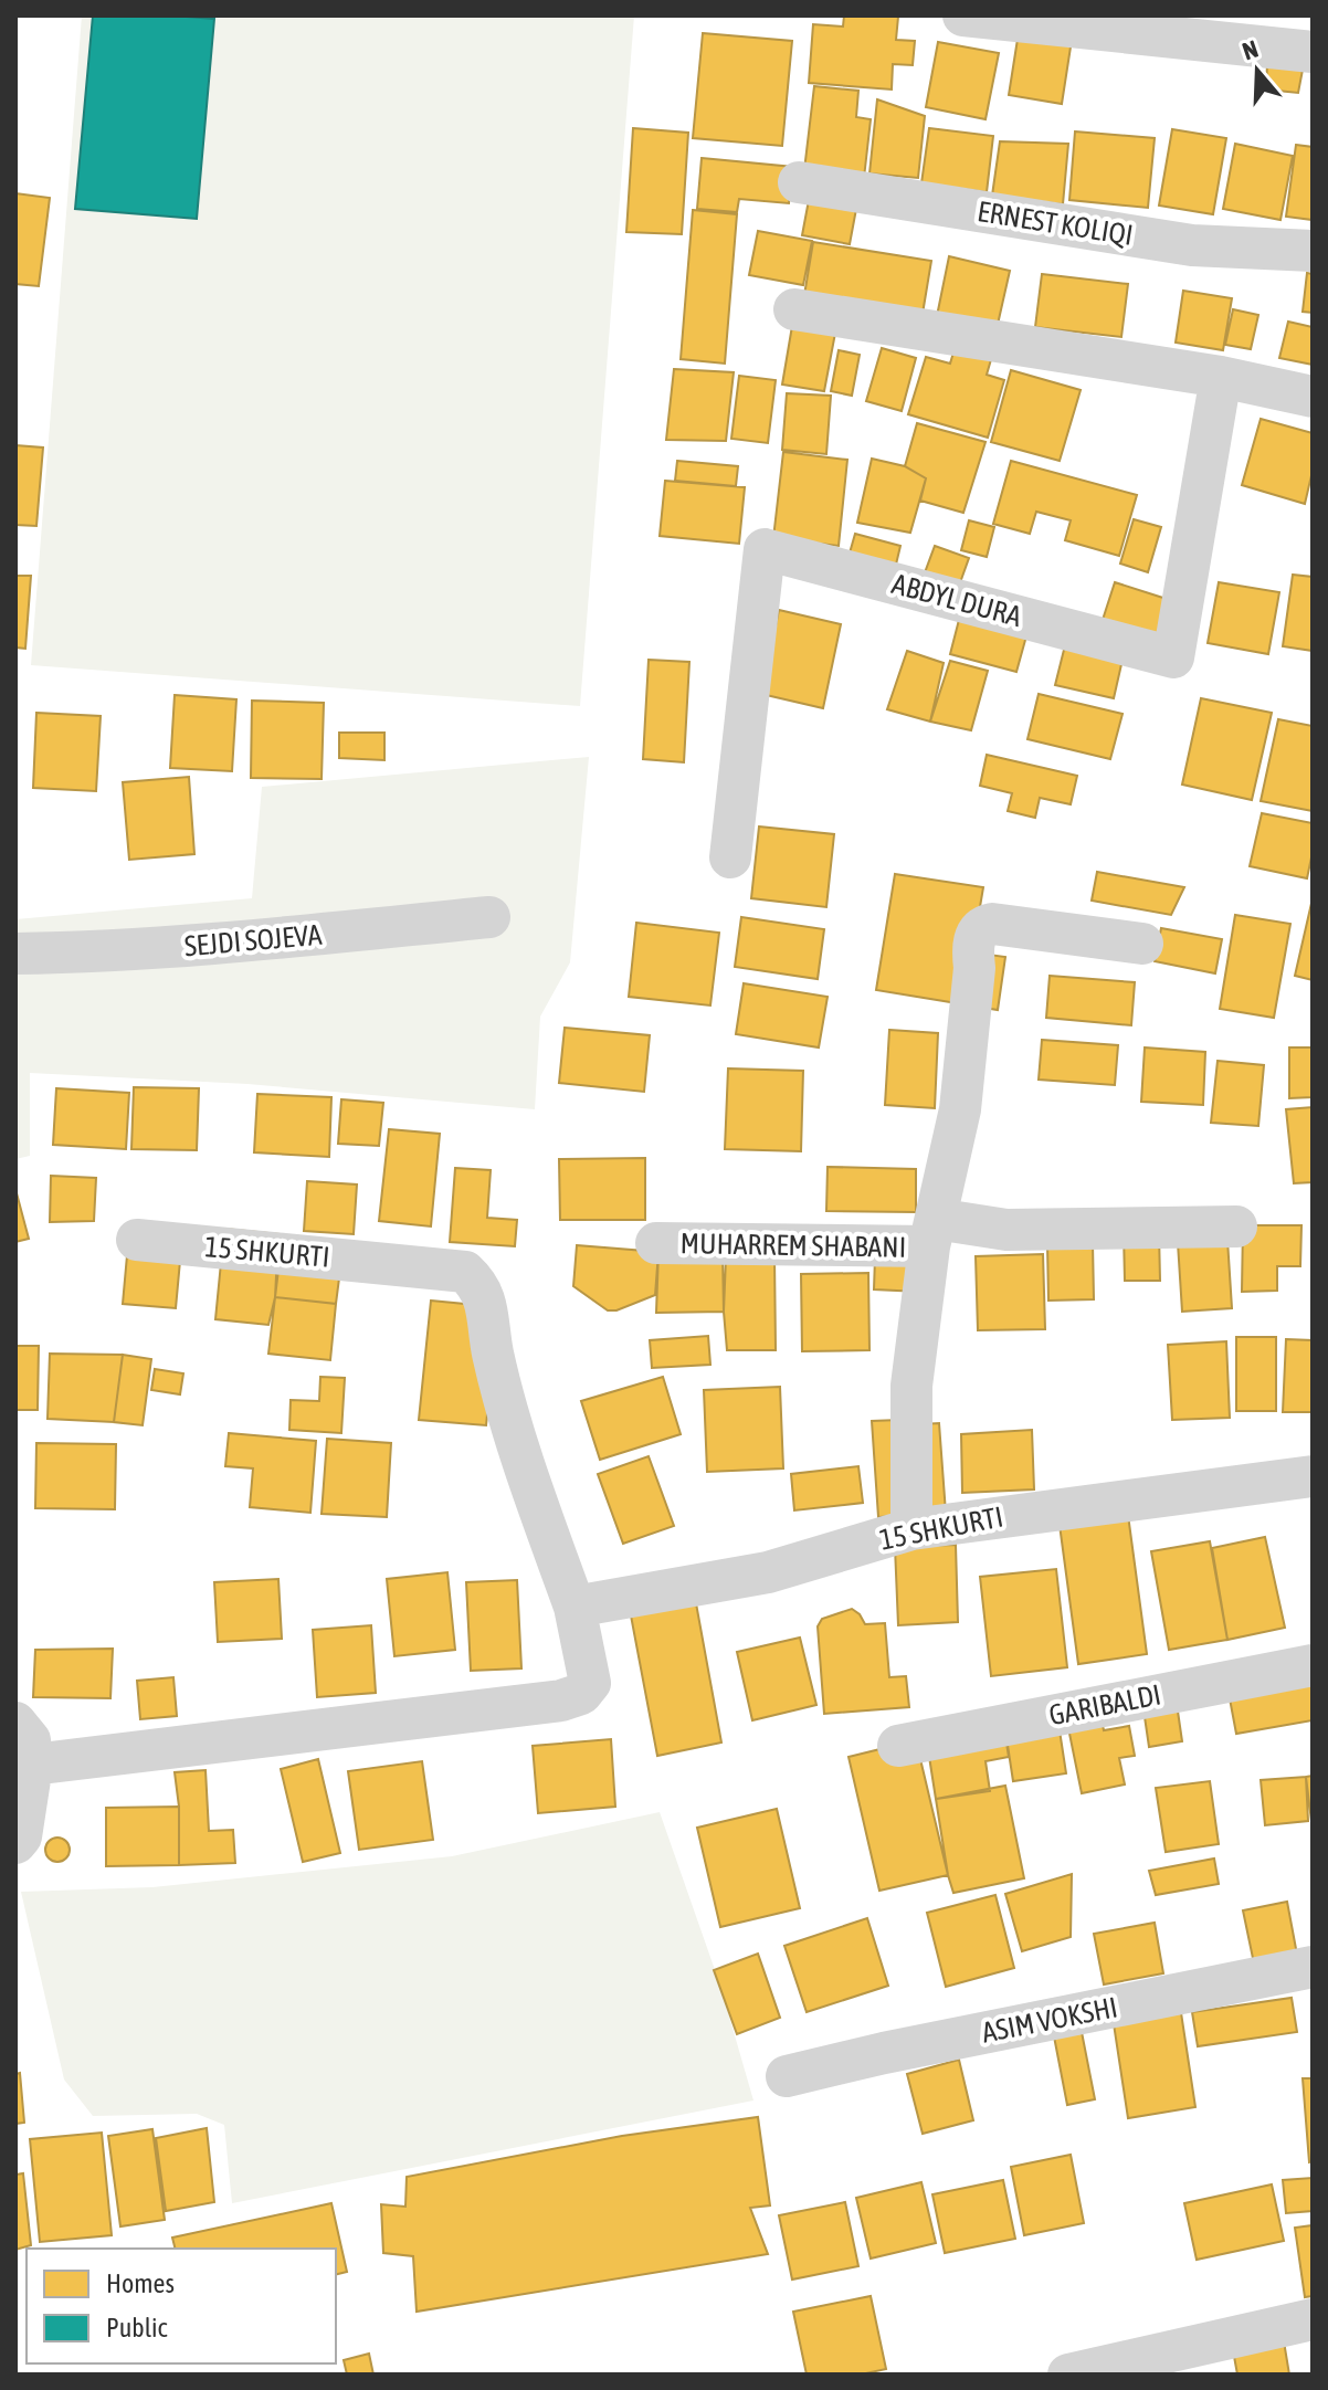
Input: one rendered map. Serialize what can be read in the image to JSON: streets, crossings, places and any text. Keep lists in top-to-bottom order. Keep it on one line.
{"streets":{"street":["ERNEST KOLIQI","ABDYL DURA","SEJDI SOJEVA","MUHARREM SHABANI","15 SHKURTI","GARIBALDI","ASIM VOKSHI"]},"crossings":[["MUHARREM SHABANI","15 SHKURTI"]],"legend":["Homes","Public"],"north":"top"}
